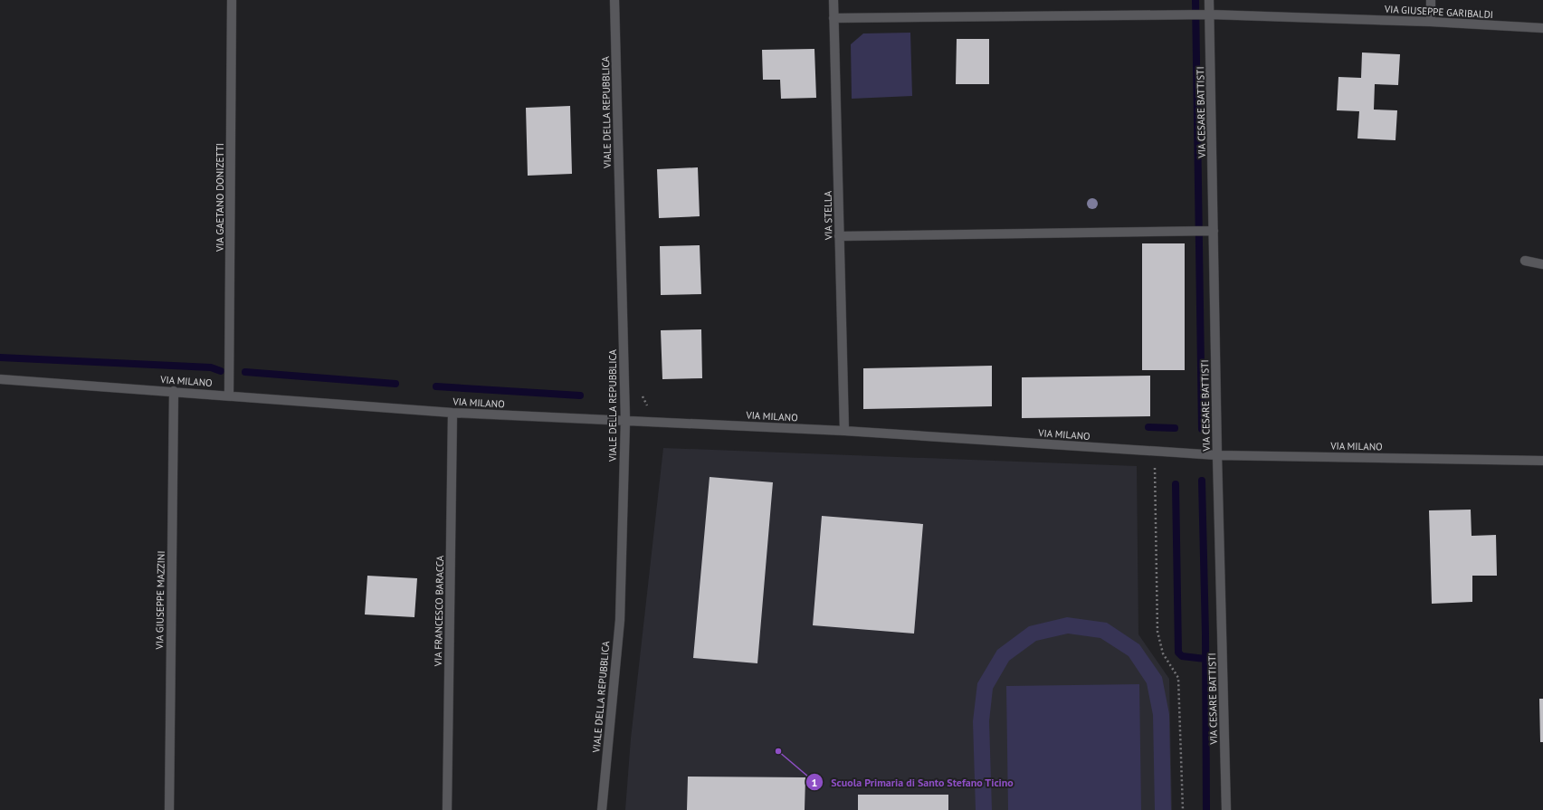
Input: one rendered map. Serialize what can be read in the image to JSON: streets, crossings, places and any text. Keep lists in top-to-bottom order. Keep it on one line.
{"streets":{"street":["VIA GIUSEPPE GARIBALDI","VIALE DELLA REPUBBLICA","VIA CESARE BATTISTI","VIA GAETANO DONIZETTI","VIA STELLA","VIA MILANO","VIA GIUSEPPE MAZZINI","VIA FRANCESCO BARACCA"]},"crossings":[["VIA GIUSEPPE GARIBALDI","VIA CESARE BATTISTI"],["VIA GIUSEPPE GARIBALDI","VIA STELLA"],["VIALE DELLA REPUBBLICA","VIA MILANO"],["VIA CESARE BATTISTI","VIA MILANO"],["VIA GAETANO DONIZETTI","VIA MILANO"],["VIA STELLA","VIA MILANO"],["VIA MILANO","VIA GIUSEPPE MAZZINI"],["VIA MILANO","VIA FRANCESCO BARACCA"]],"places":["Scuola Primaria di Santo Stefano Ticino"]}
